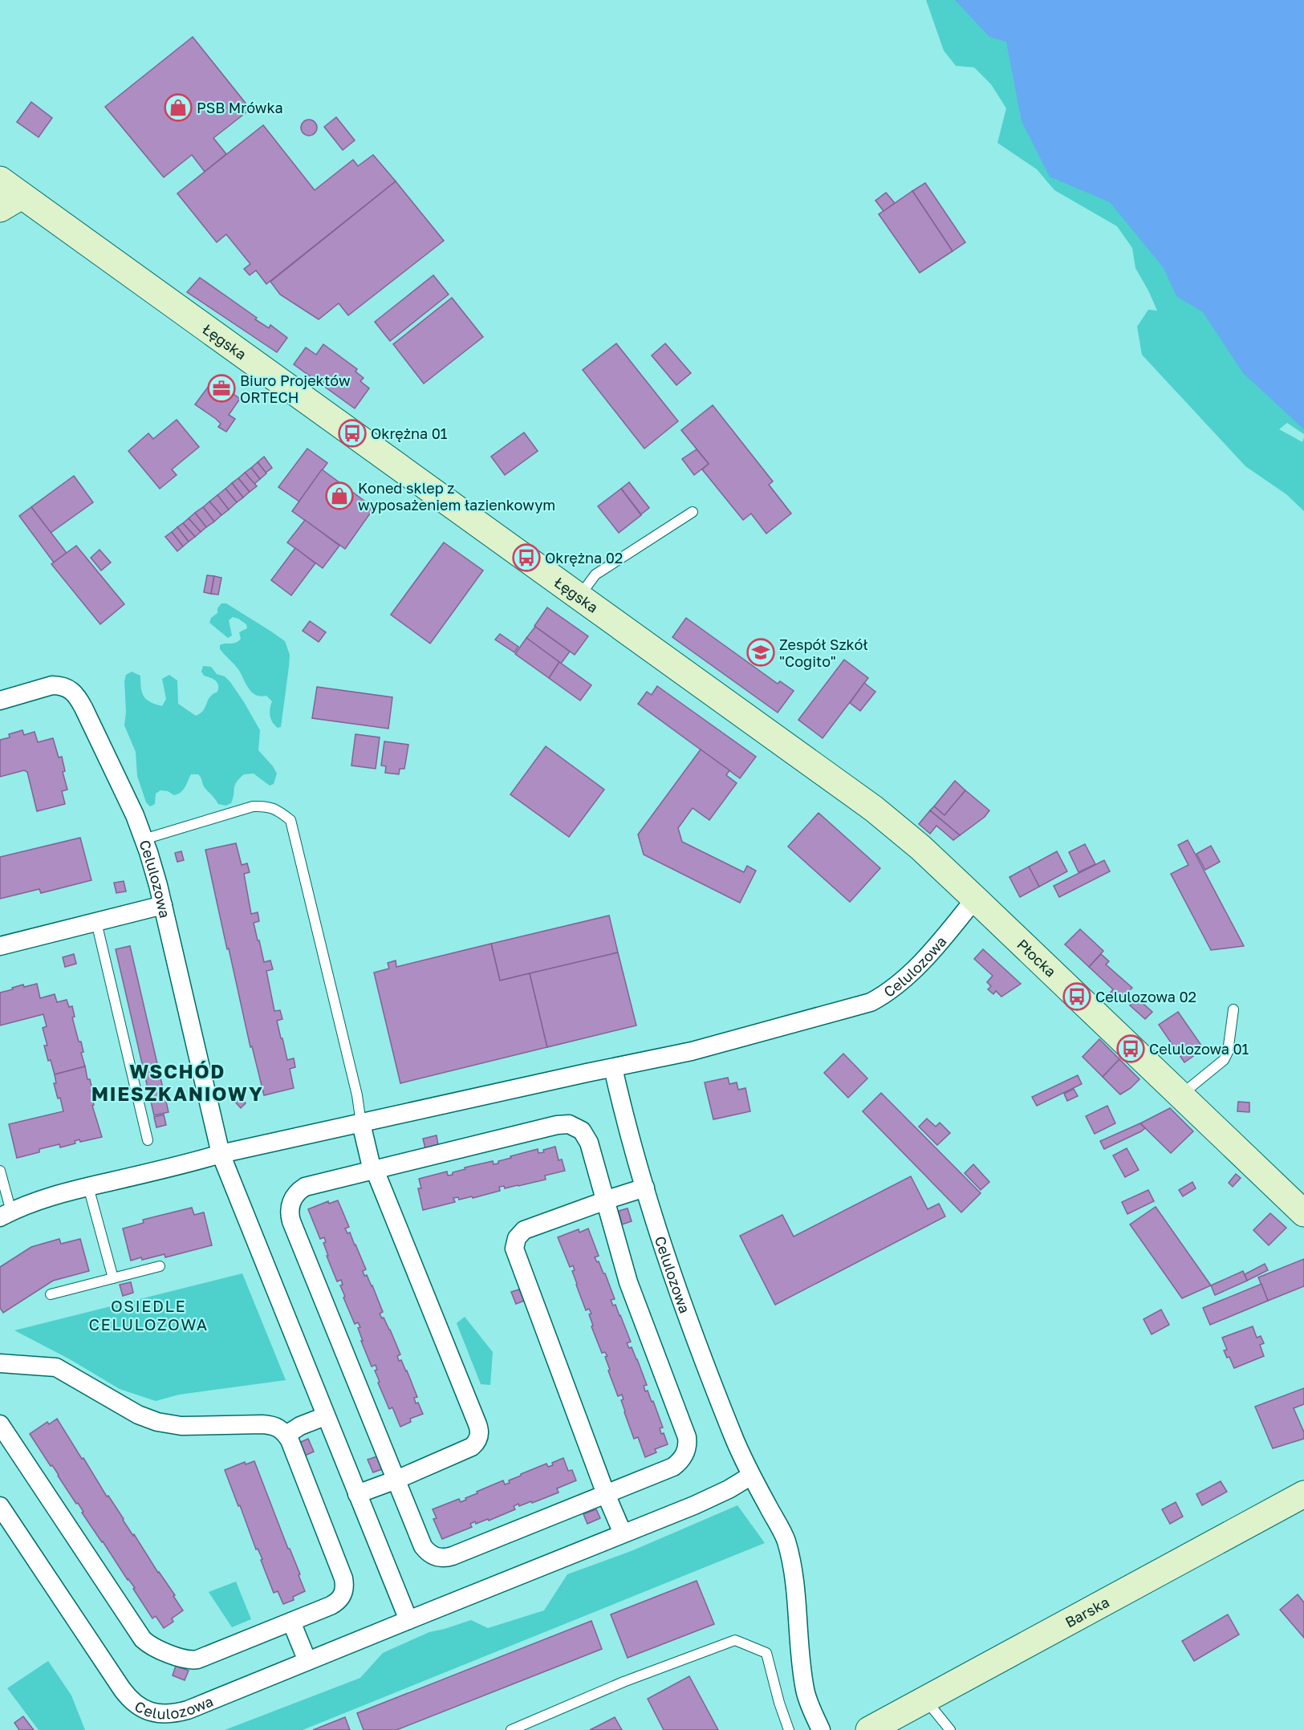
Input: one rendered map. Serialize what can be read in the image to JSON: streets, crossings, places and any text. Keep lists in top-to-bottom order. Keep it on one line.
{"streets":{"street":["Łęgska","Celulozowa","Płocka","Barska"]},"crossings":[["Łęgska","Płocka"],["Celulozowa","Płocka"]],"districts":["WSCHÓD MIESZKANIOWY","OSIEDLE CELULOZOWA"],"places":{"shop":["PSB Mrówka","Koned sklep z wyposażeniem łazienkowym"],"office":["Biuro Projektów ORTECH"],"bus stop":["Okrężna 01","Okrężna 02","Celulozowa 02","Celulozowa 01"],"school or university":["Zespół Szkół \"Cogito\""]}}
